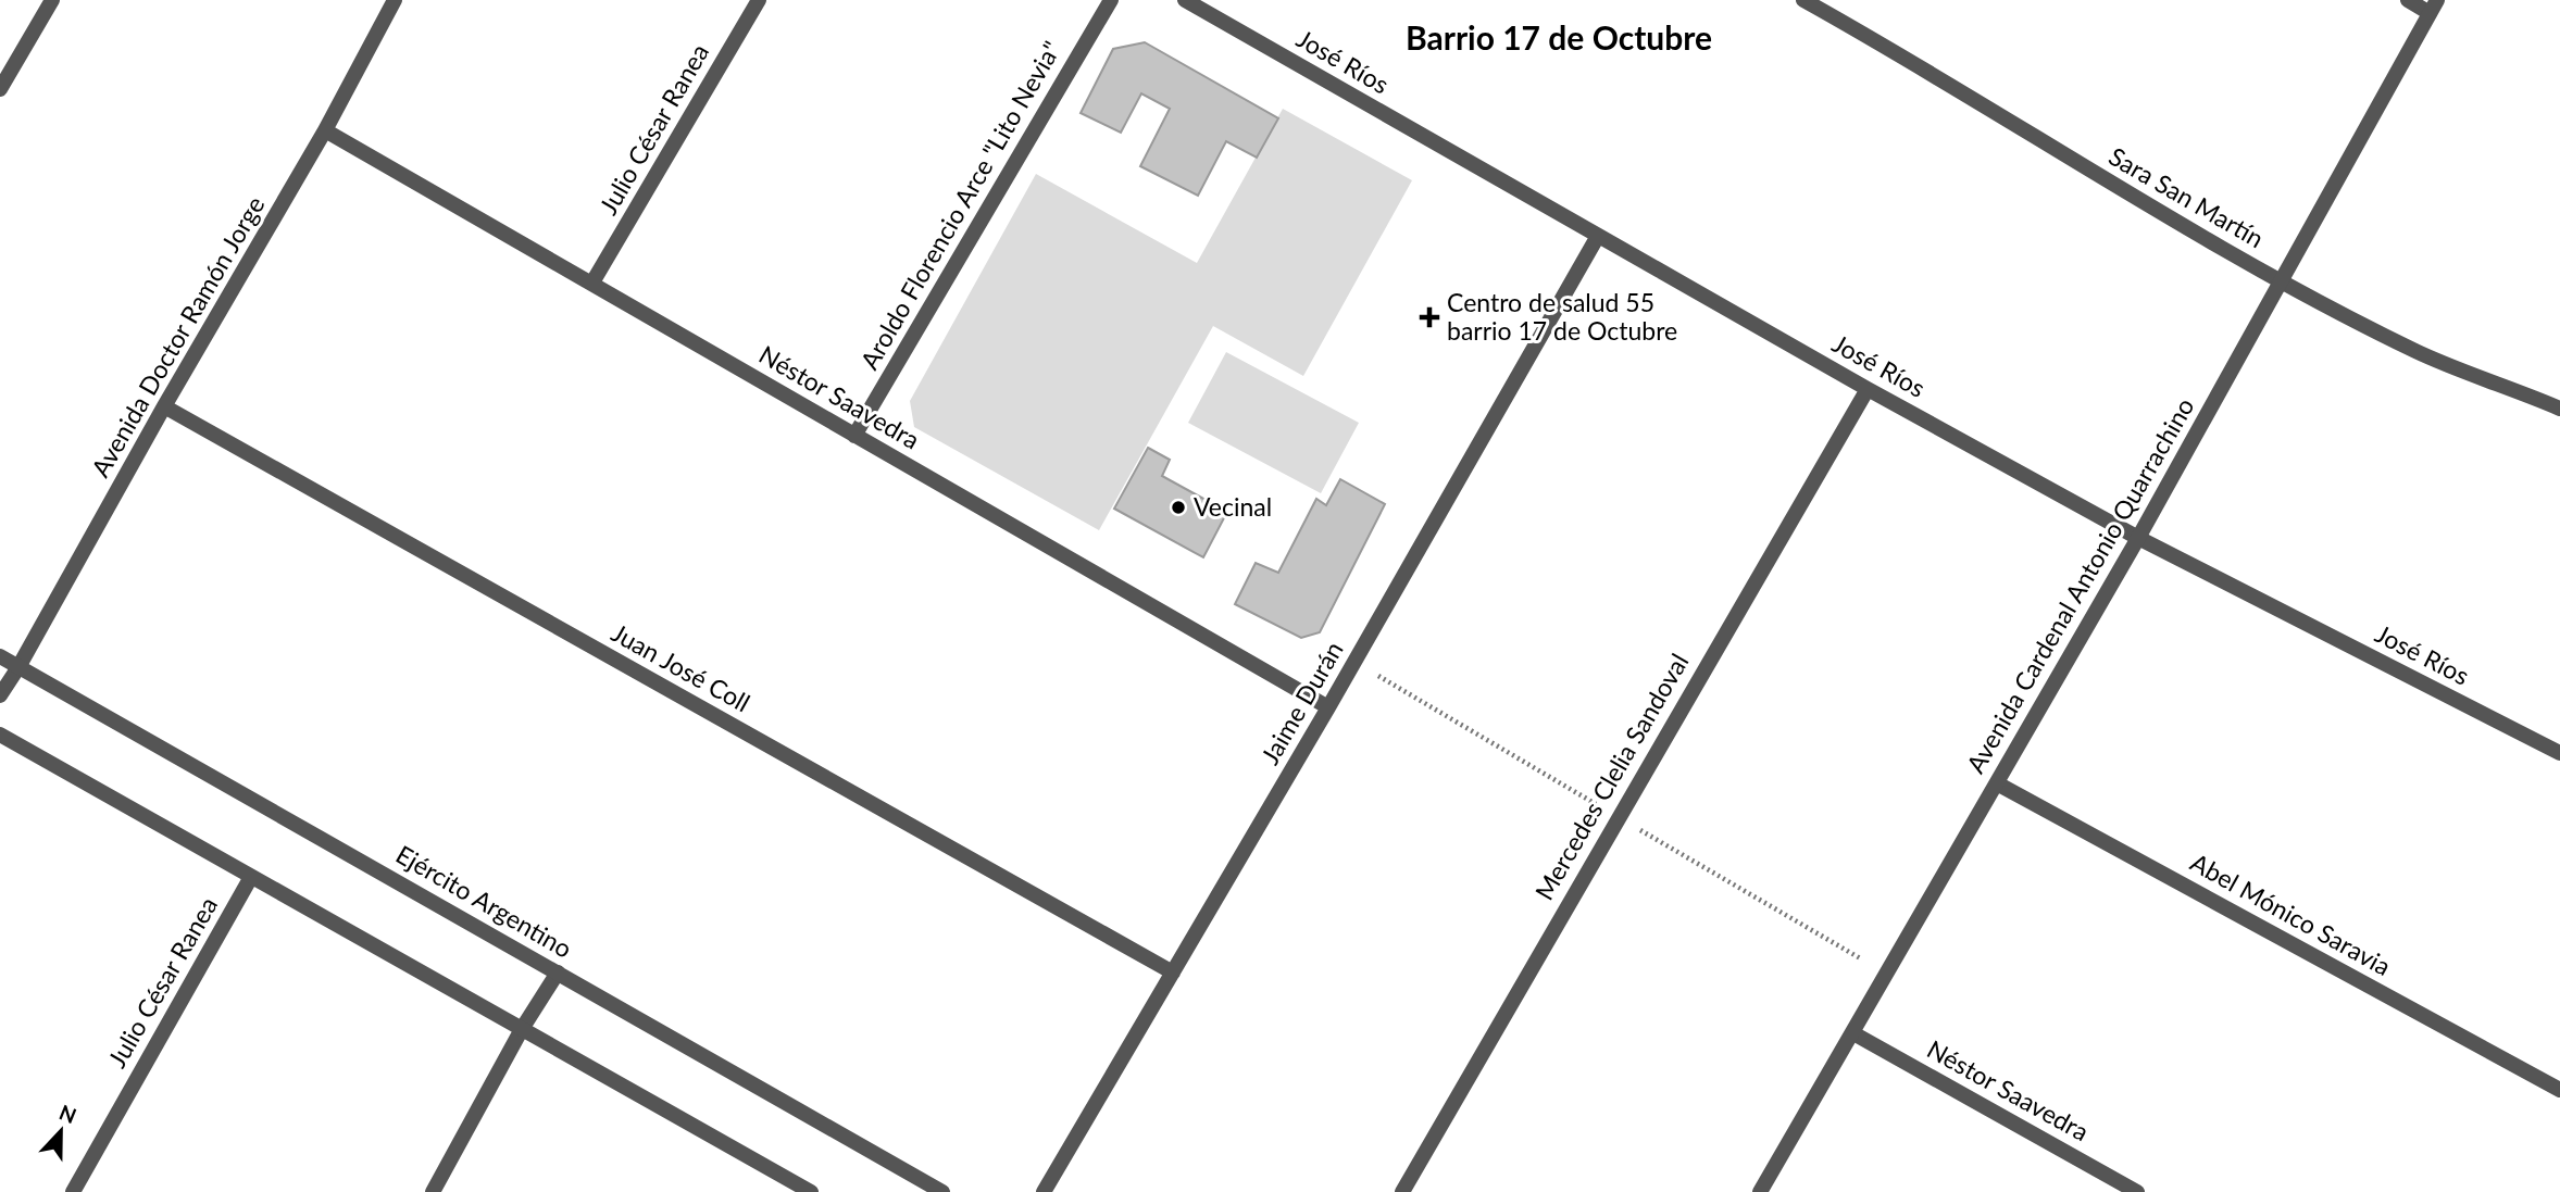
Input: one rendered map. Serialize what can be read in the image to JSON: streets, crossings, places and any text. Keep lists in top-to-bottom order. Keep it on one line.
{"streets":{"street":["José Ríos","Julio César Ranea","Sara San Martín","Aroldo Florencio Arce \"Lito Nevia\"","Avenida Doctor Ramón Jorge","Néstor Saavedra","Avenida Cardenal Antonio Quarrachino","Juan José Coll","Jaime Durán","Mercedes Clelia Sandoval","Ejército Argentino","Abel Mónico Saravia"]},"crossings":[["José Ríos","Avenida Cardenal Antonio Quarrachino"],["José Ríos","Jaime Durán"],["José Ríos","Mercedes Clelia Sandoval"],["Julio César Ranea","Néstor Saavedra"],["Sara San Martín","Avenida Cardenal Antonio Quarrachino"],["Aroldo Florencio Arce \"Lito Nevia\"","Néstor Saavedra"],["Avenida Doctor Ramón Jorge","Néstor Saavedra"],["Avenida Doctor Ramón Jorge","Juan José Coll"],["Avenida Doctor Ramón Jorge","Ejército Argentino"],["Néstor Saavedra","Avenida Cardenal Antonio Quarrachino"],["Néstor Saavedra","Jaime Durán"],["Avenida Cardenal Antonio Quarrachino","Abel Mónico Saravia"],["Juan José Coll","Jaime Durán"]],"districts":["Barrio 17 de Octubre"],"places":{"health":["Centro de salud 55 barrio 17 de Octubre"],"other":["Vecinal"]},"north":"top"}
